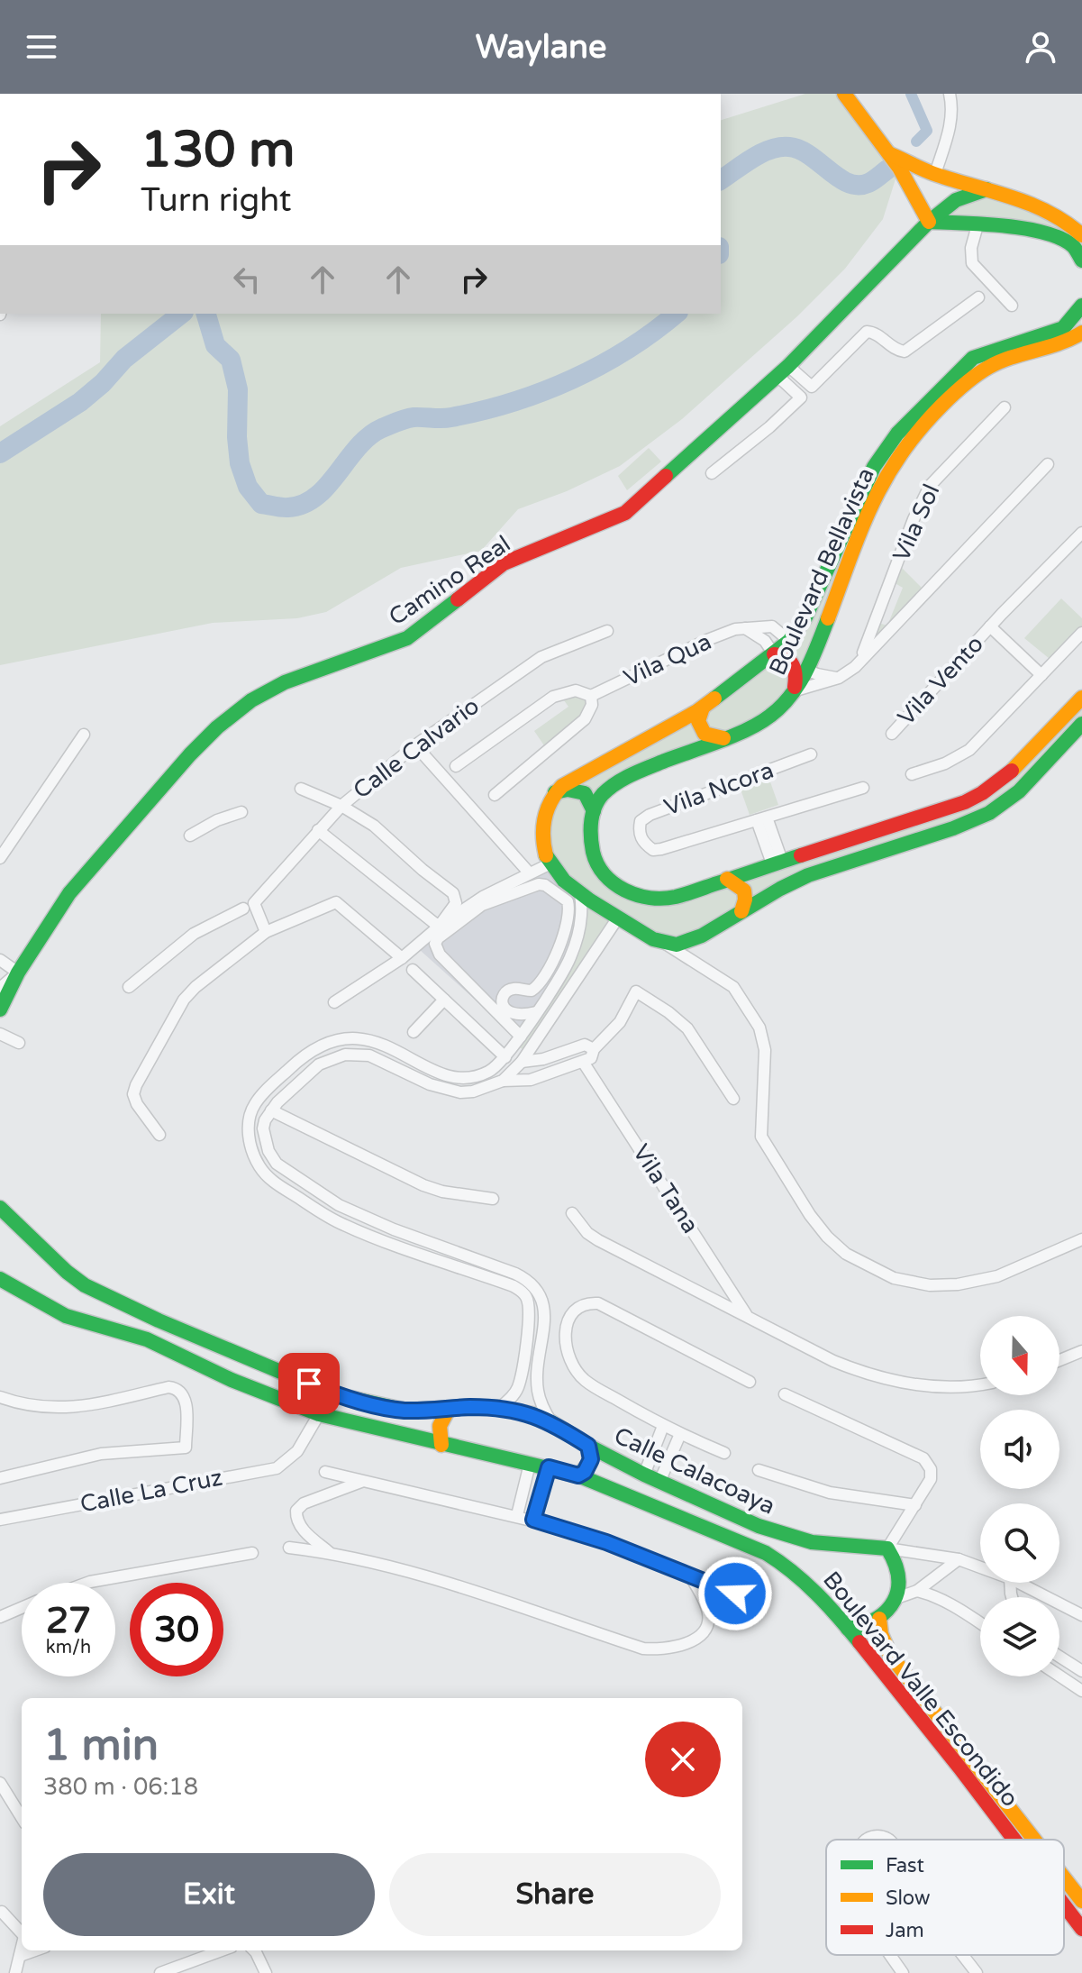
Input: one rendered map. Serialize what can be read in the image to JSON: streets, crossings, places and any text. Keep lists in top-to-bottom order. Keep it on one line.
{"streets":{"street":["Vila Sol","Boulevard Bellavista","Camino Real","Vila Qua","Vila Vento","Calle Calvario","Vila Ncora","Vila Tana","Calle Calacoaya","Calle La Cruz","Boulevard Valle Escondido"]},"crossings":[["Vila Sol","Boulevard Bellavista"],["Calle La Cruz","Boulevard Valle Escondido"]],"legend":["Fast","Slow","Jam"],"north":"bottom","page":{"header":"Waylane","turn":["130 m","Turn right"],"speed":"27 km/h","limit":"30","heading":["1 min","380 m · 06:18"],"buttons":["Exit","Share"]}}
